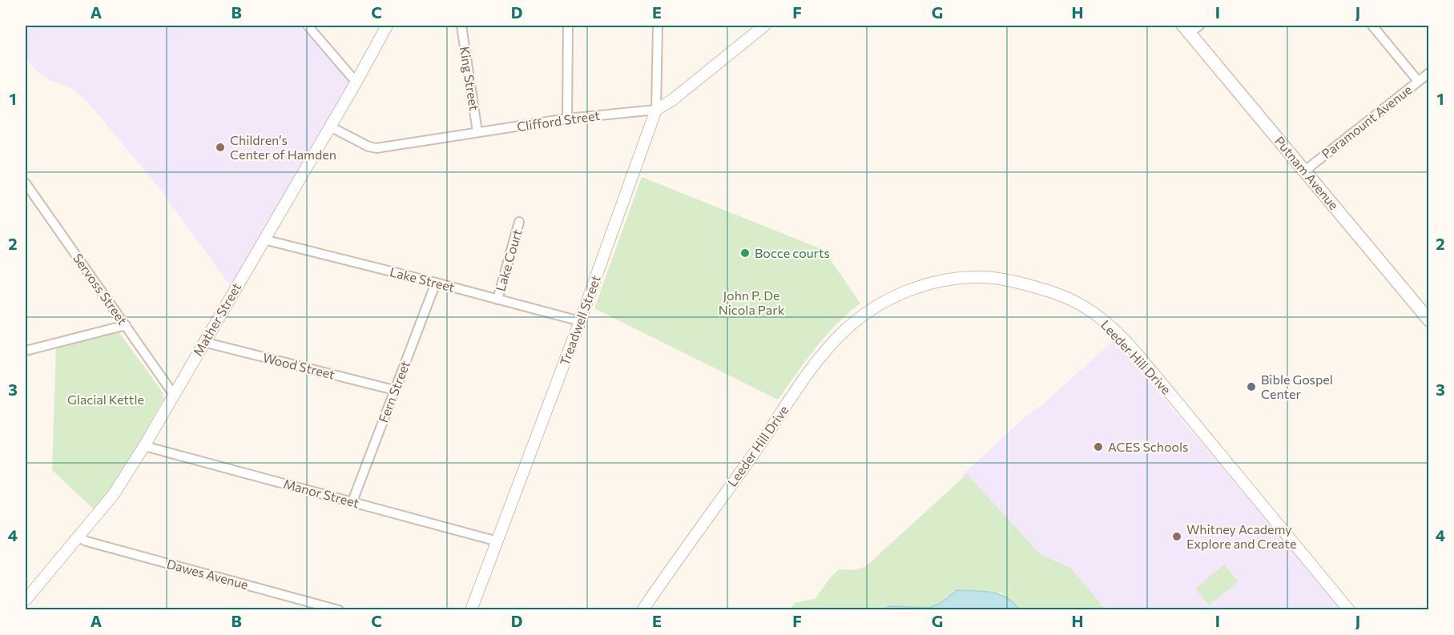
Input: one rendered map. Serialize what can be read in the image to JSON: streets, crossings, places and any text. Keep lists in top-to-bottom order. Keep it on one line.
{"streets":{"main road":["Putnam Avenue"],"street":["King Street","Clifford Street","Paramount Avenue","Lake Court","Lake Street","Servoss Street","Mather Street","Treadwell Street","Leeder Hill Drive","Wood Street","Fern Street","Manor Street","Dawes Avenue"]},"crossings":[["King Street","Clifford Street"],["Clifford Street","Mather Street"],["Clifford Street","Treadwell Street"],["Paramount Avenue","Putnam Avenue"],["Lake Court","Lake Street"],["Lake Street","Mather Street"],["Lake Street","Treadwell Street"],["Lake Street","Fern Street"],["Servoss Street","Mather Street"],["Mather Street","Wood Street"],["Mather Street","Manor Street"],["Mather Street","Dawes Avenue"],["Treadwell Street","Manor Street"],["Wood Street","Fern Street"],["Fern Street","Manor Street"]],"parks":["John P. De Nicola Park","Glacial Kettle"],"places":["Children's Center of Hamden","Bocce courts","Bible Gospel Center","ACES Schools","Whitney Academy Explore and Create"],"grid":{"columns":["A","B","C","D","E","F","G","H","I","J"],"rows":["1","2","3","4"]}}
